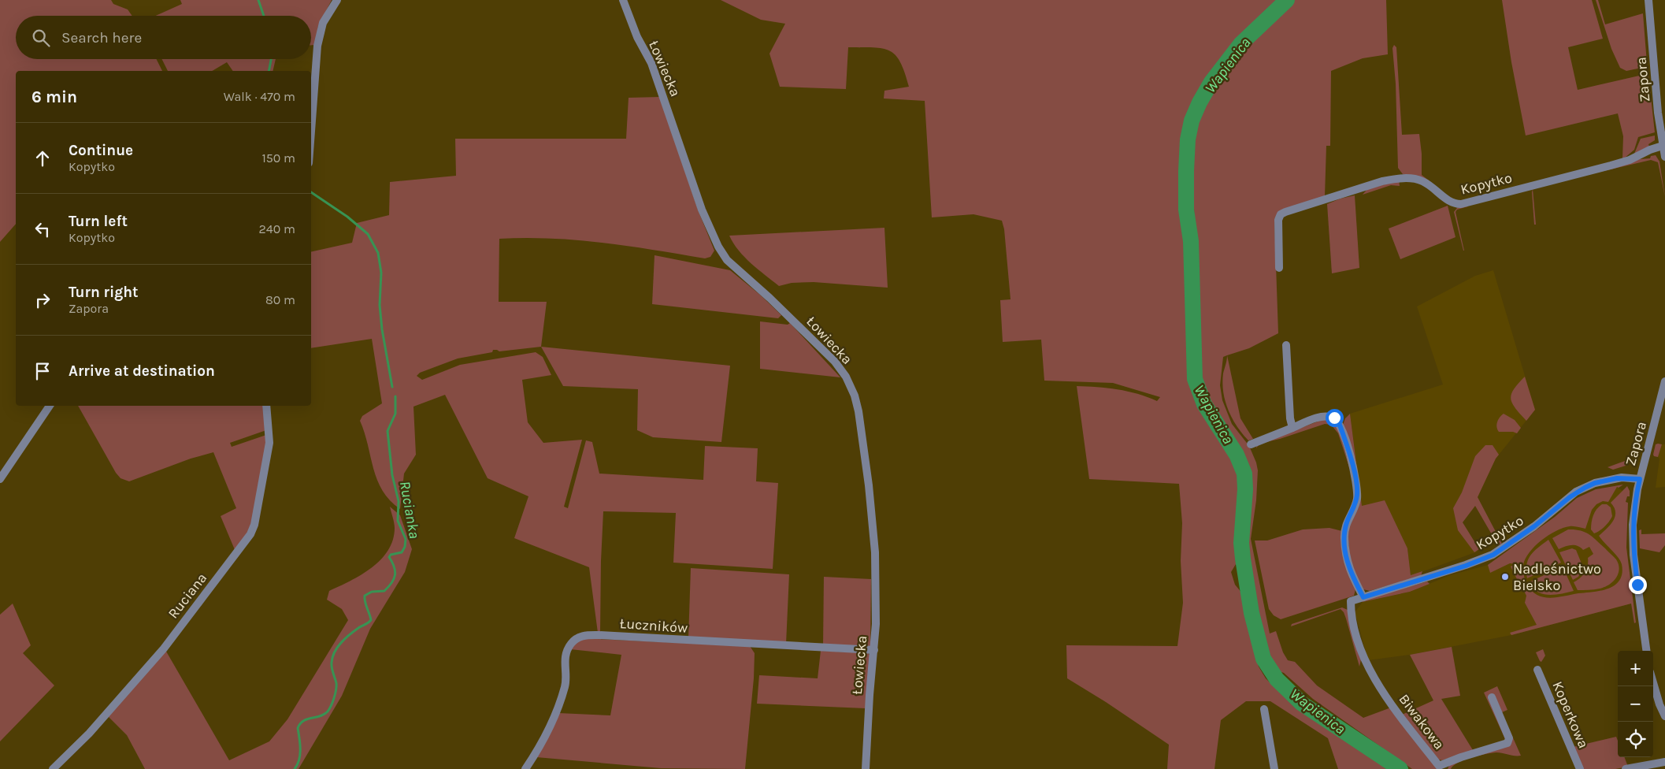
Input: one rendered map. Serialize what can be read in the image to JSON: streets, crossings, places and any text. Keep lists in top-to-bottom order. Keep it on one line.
{"streets":{"street":["Łowiecka","Zapora","Kopytko","Ruciana","Łuczników","Koperkowa","Biwakowa"]},"crossings":[["Łowiecka","Łuczników"],["Zapora","Kopytko"],["Kopytko","Biwakowa"]],"water":["Wapienica","Rucianka"],"places":["Nadleśnictwo Bielsko"],"page":{"search":"Search here","heading":["6 min","Walk · 470 m"],"list":[["Continue","Kopytko","150 m"],["Turn left","Kopytko","240 m"],["Turn right","Zapora","80 m"],"Arrive at destination"],"map_buttons":["+","−"]}}
